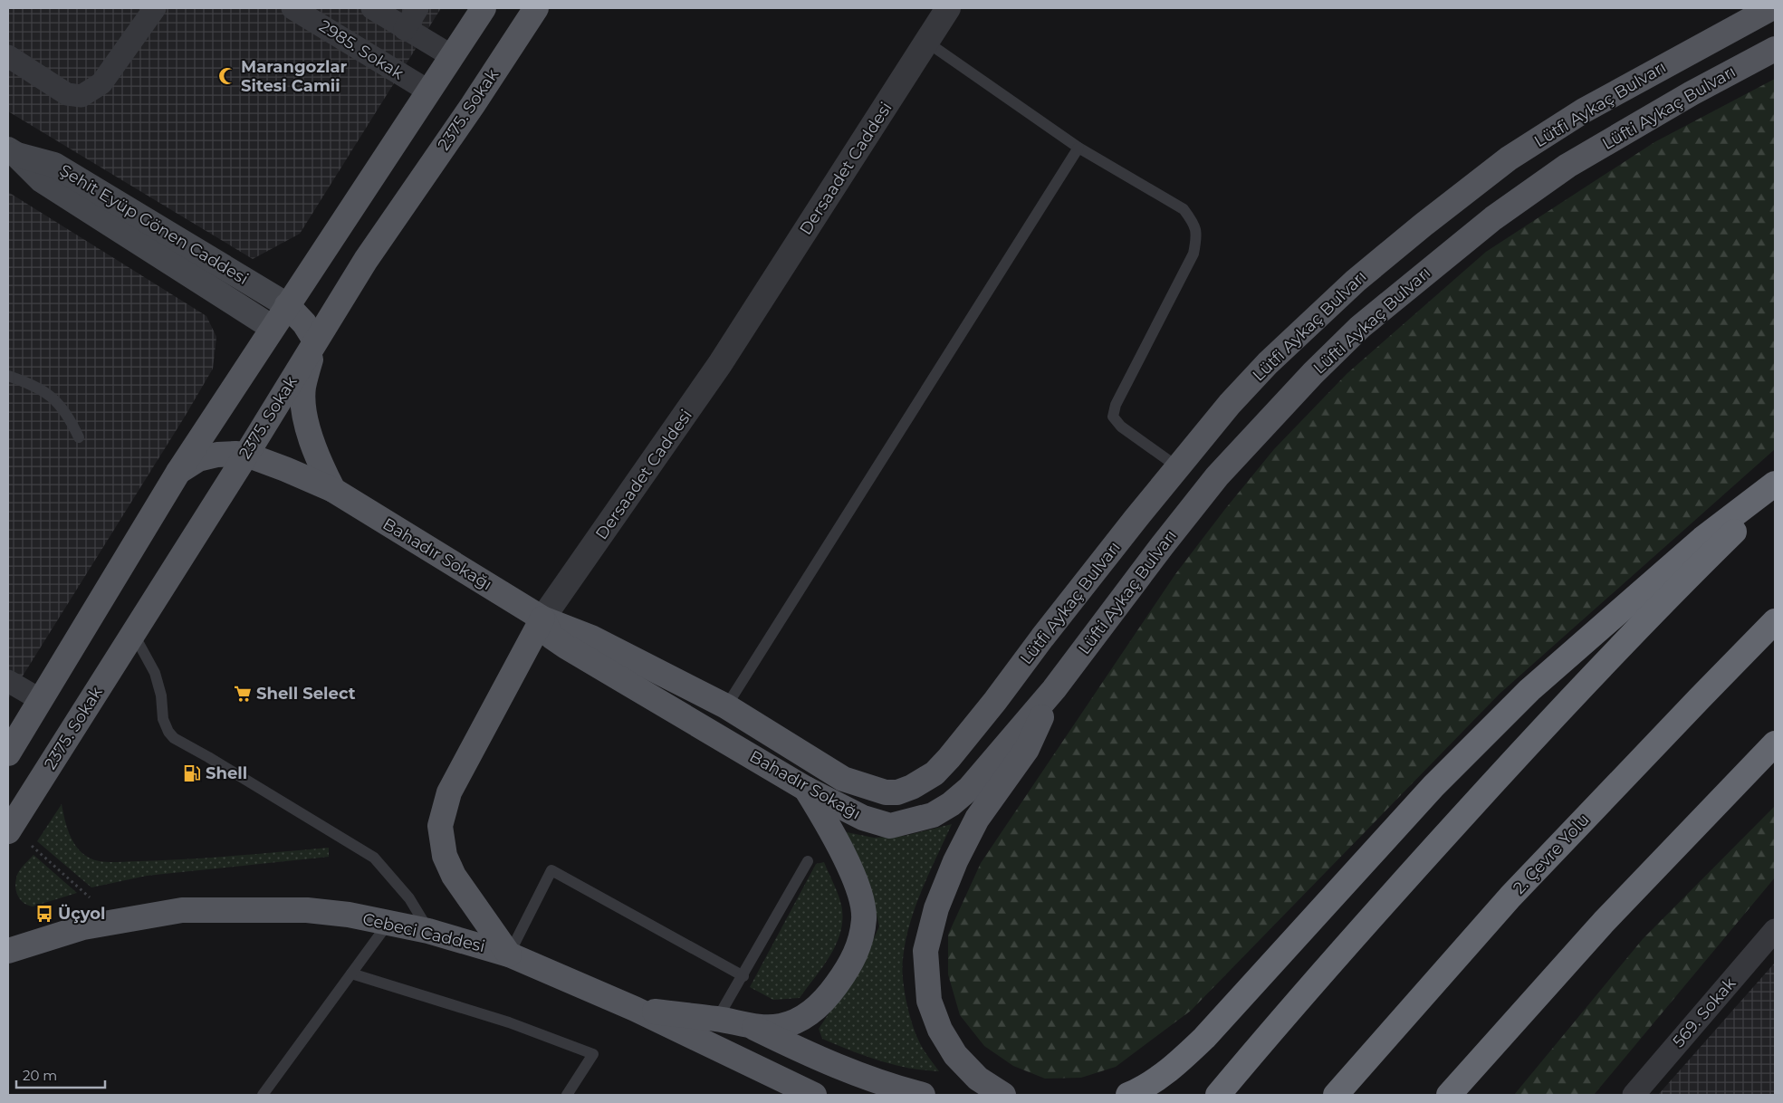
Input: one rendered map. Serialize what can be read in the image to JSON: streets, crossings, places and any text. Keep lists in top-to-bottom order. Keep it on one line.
{"streets":{"highway":["2. Çevre Yolu"],"main road":["Lütfi Aykaç Bulvarı","Lüfti Aykaç Bulvarı","2375. Sokak","Dersaadet Caddesi","Şehit Eyüp Gönen Caddesi","Bahadır Sokağı","Cebeci Caddesi"],"street":["2985. Sokak","569. Sokak"]},"crossings":[["Lütfi Aykaç Bulvarı","Bahadır Sokağı"],["Lüfti Aykaç Bulvarı","Bahadır Sokağı"],["2375. Sokak","Bahadır Sokağı"],["Dersaadet Caddesi","Bahadır Sokağı"],["Dersaadet Caddesi","Cebeci Caddesi"]],"places":{"mosque":["Marangozlar Sitesi Camii"],"supermarket":["Shell Select"],"fuel station":["Shell"],"bus stop":["Üçyol"]},"scale_bar":"20 m"}
